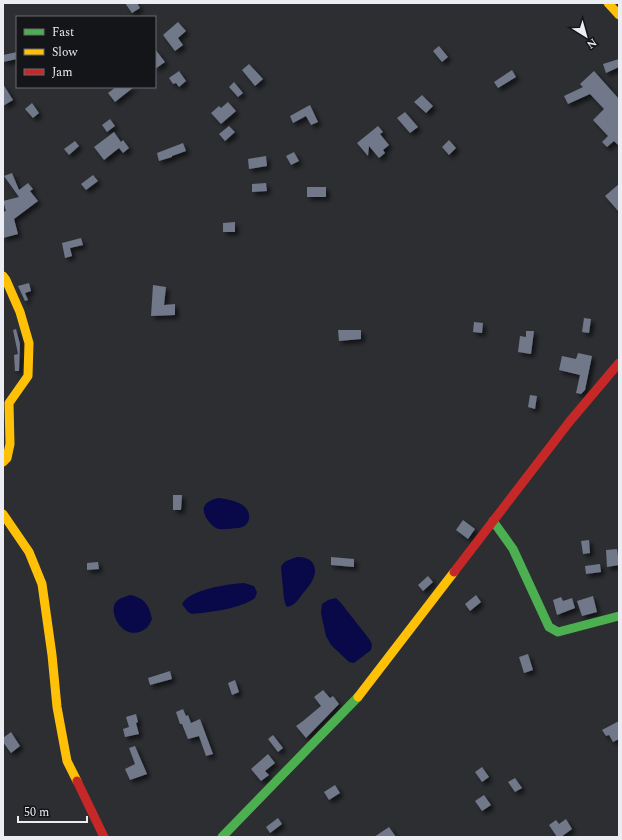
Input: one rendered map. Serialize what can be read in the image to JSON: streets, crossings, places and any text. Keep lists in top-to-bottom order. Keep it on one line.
{"legend":["Fast","Slow","Jam"],"scale_bar":"50 m","north":"bottom right"}
